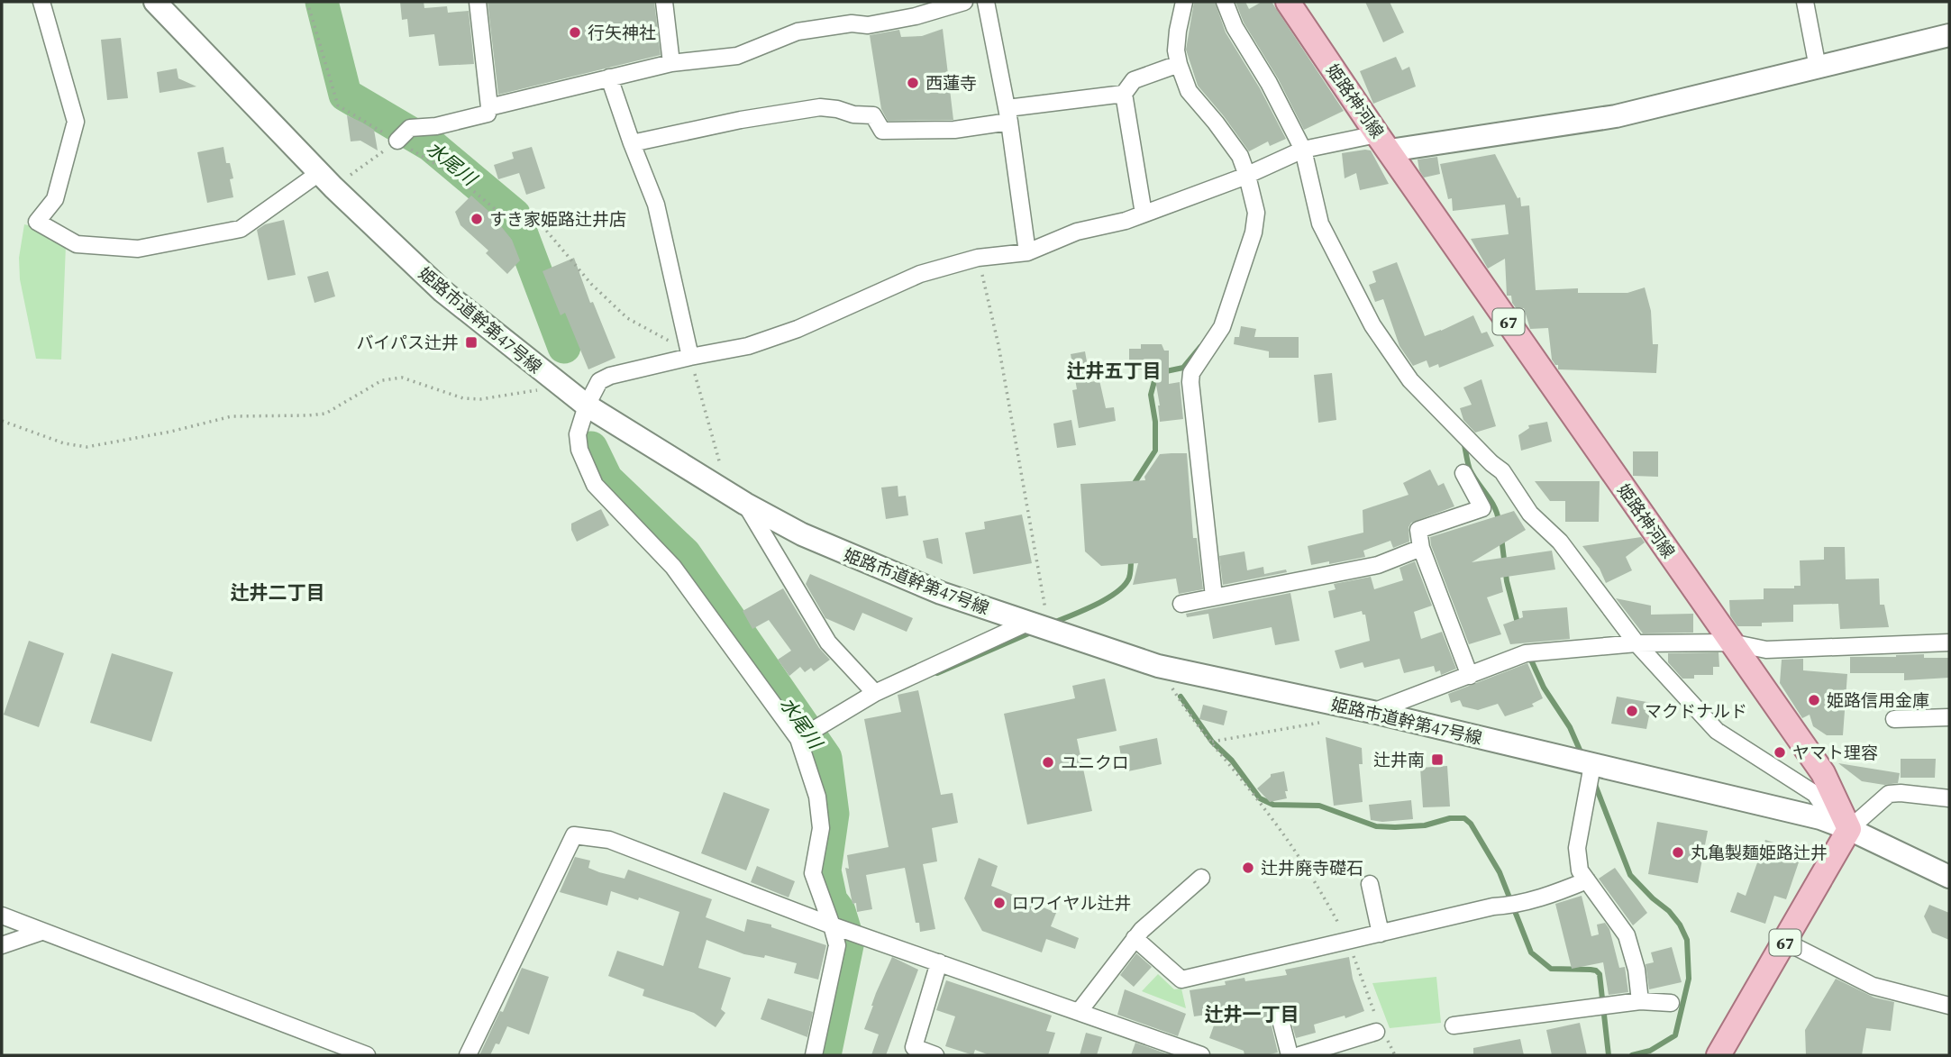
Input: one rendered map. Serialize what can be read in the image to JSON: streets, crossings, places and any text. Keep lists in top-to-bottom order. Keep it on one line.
{"streets":{"main road":["姫路神河線","67"],"street":["姫路市道幹第47号線"]},"crossings":[["姫路神河線","姫路市道幹第47号線"],["姫路神河線","67"],["姫路市道幹第47号線","67"]],"districts":["辻井五丁目","辻井二丁目","辻井一丁目"],"water":["水尾川"],"places":{"other":["行矢神社","西蓮寺","すき家姫路辻井店","姫路信用金庫","マクドナルド","ヤマト理容","ユニクロ","丸亀製麺姫路辻井","辻井廃寺礎石","ロワイヤル辻井"],"transit":["バイパス辻井","辻井南"]}}
